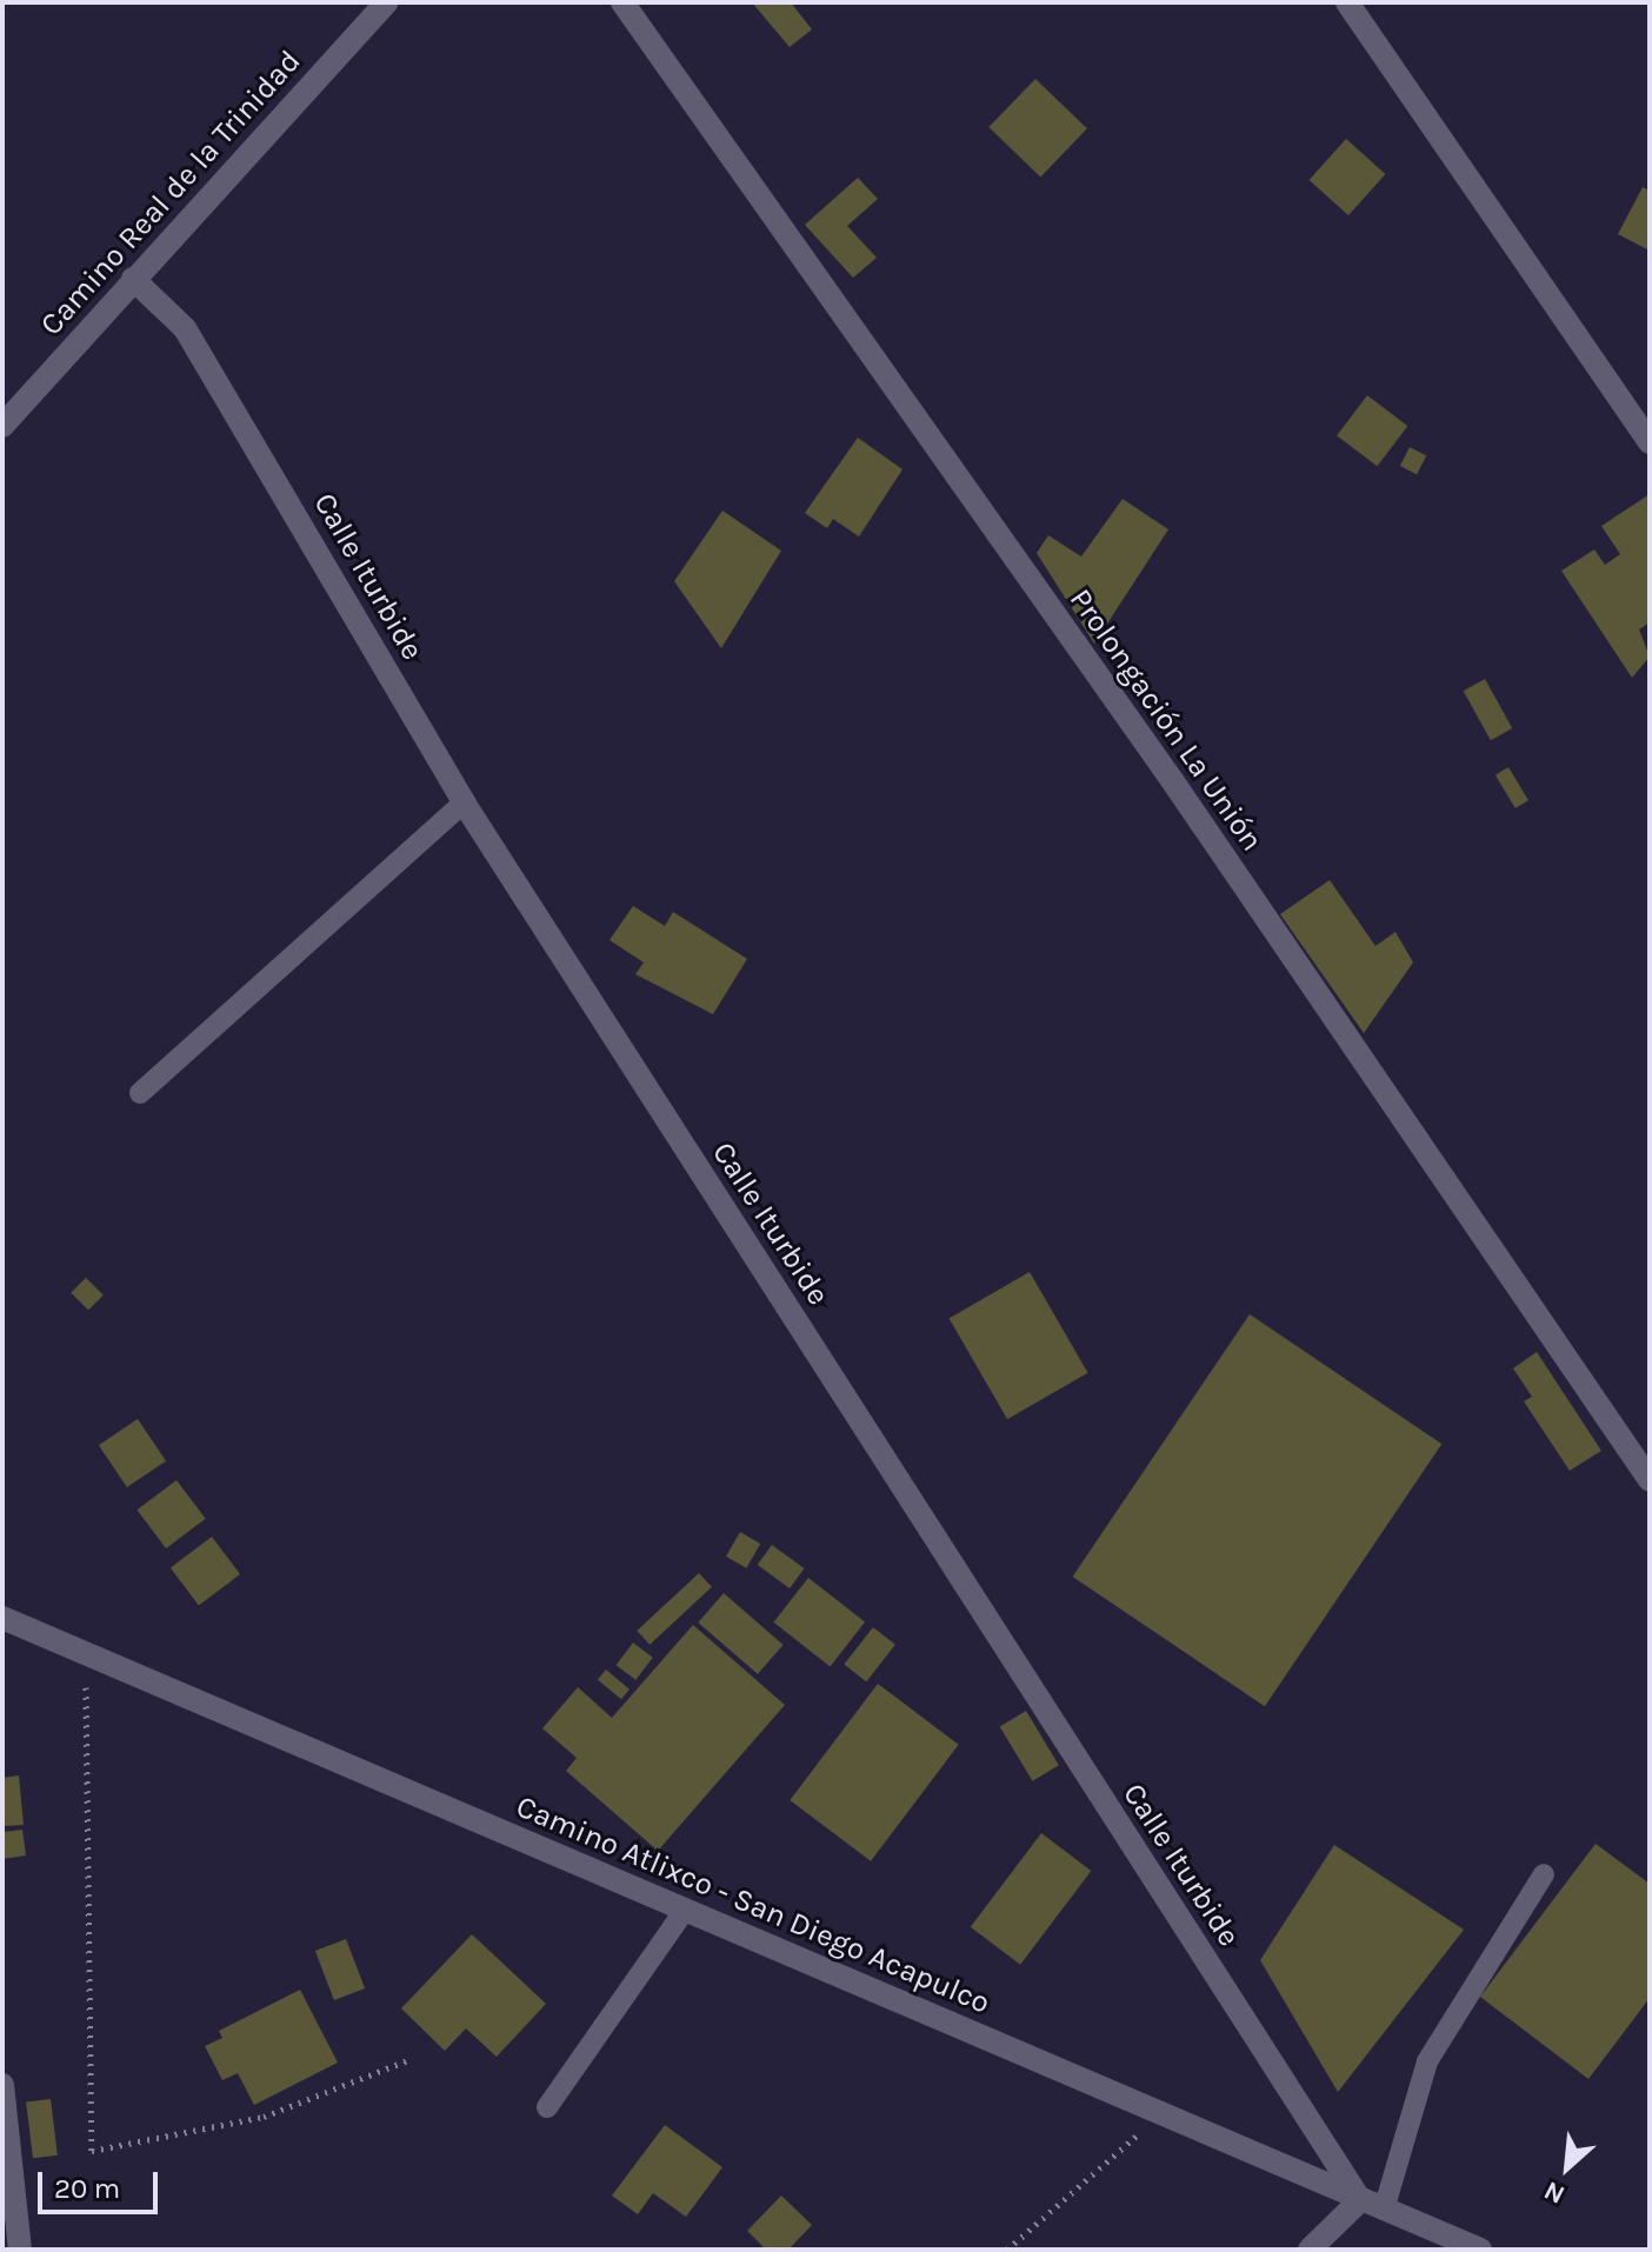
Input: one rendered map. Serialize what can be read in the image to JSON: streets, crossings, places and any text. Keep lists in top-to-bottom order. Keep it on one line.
{"streets":{"street":["Camino Real de la Trinidad","Calle Iturbide","Prolongación La Unión","Camino Atlixco - San Diego Acapulco"]},"crossings":[["Camino Real de la Trinidad","Calle Iturbide"],["Calle Iturbide","Camino Atlixco - San Diego Acapulco"]],"scale_bar":"20 m","north":"bottom left"}
